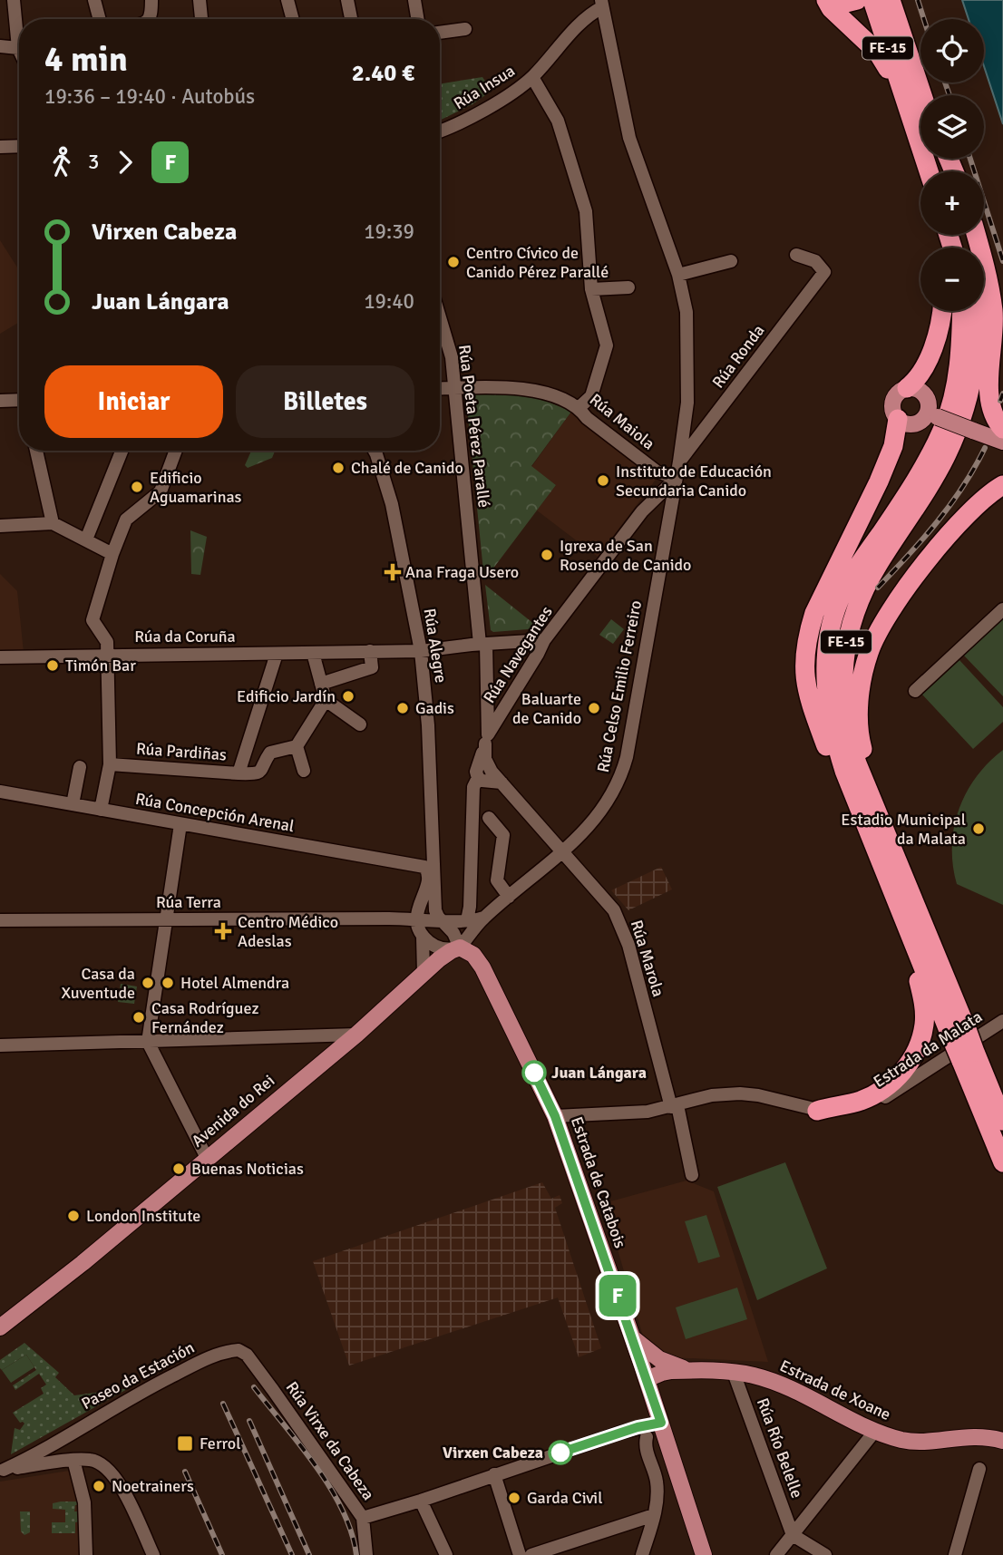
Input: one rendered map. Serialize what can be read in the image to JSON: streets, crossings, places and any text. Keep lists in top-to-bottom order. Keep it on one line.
{"streets":{"highway":["FE-15"],"main road":["Avenida do Rei","Estrada de Catabois","Estrada de Xoane"],"street":["Rúa Insua","Rúa Ronda","Rúa Maiola","Rúa Poeta Pérez Parallé","Rúa da Coruña","Rúa Alegre","Rúa Navegantes","Rúa Celso Emilio Ferreiro","Rúa Pardiñas","Rúa Concepción Arenal","Rúa Terra","Rúa Marola","Estrada da Malata","Paseo da Estación","Rúa Virxe da Cabeza","Rúa Río Belelle"]},"crossings":[["Rúa Insua","Rúa Celso Emilio Ferreiro"],["Rúa Ronda","Rúa Celso Emilio Ferreiro"],["Rúa Maiola","Rúa Poeta Pérez Parallé"],["Rúa Maiola","Rúa Navegantes"],["Rúa Maiola","Rúa Celso Emilio Ferreiro"],["Rúa Poeta Pérez Parallé","Rúa da Coruña"],["Rúa Poeta Pérez Parallé","Rúa Navegantes"],["Rúa da Coruña","Rúa Alegre"],["Rúa da Coruña","Rúa Navegantes"],["Rúa da Coruña","Rúa Pardiñas"],["Rúa Alegre","Rúa Celso Emilio Ferreiro"],["Rúa Alegre","Rúa Concepción Arenal"],["Rúa Alegre","Rúa Terra"],["Rúa Navegantes","Rúa Celso Emilio Ferreiro"],["Rúa Navegantes","Rúa Marola"],["Rúa Celso Emilio Ferreiro","Rúa Terra"],["Rúa Celso Emilio Ferreiro","Rúa Marola"],["Rúa Celso Emilio Ferreiro","Avenida do Rei"],["Rúa Celso Emilio Ferreiro","Estrada de Catabois"],["Rúa Marola","Estrada da Malata"],["Estrada da Malata","Estrada de Catabois"],["Avenida do Rei","Estrada de Catabois"],["Estrada de Catabois","Rúa Virxe da Cabeza"],["Paseo da Estación","Rúa Virxe da Cabeza"],["Estrada de Xoane","Rúa Río Belelle"]],"places":{"other":["Centro Cívico de Canido Pérez Parallé","Chalé de Canido","Instituto de Educación Secundaria Canido","Edificio Aguamarinas","Igrexa de San Rosendo de Canido","Timón Bar","Edificio Jardín","Gadis","Baluarte de Canido","Estadio Municipal da Malata","Casa da Xuventude","Hotel Almendra","Casa Rodríguez Fernández","Juan Lángara","Buenas Noticias","London Institute","Virxen Cabeza","Noetrainers","Garda Civil"],"health":["Ana Fraga Usero","Centro Médico Adeslas"],"transit":["Ferrol"]},"lines":["bus line F"],"page":{"on_map":"F","map_buttons":["+","−"],"heading":["4 min","19:36 – 19:40 · Autobús","2.40 €"],"legs":["3","F"],"list":[{"name":"Virxen Cabeza","value":"19:39"},{"name":"Juan Lángara","value":"19:40"}],"buttons":["Iniciar","Billetes"]}}
